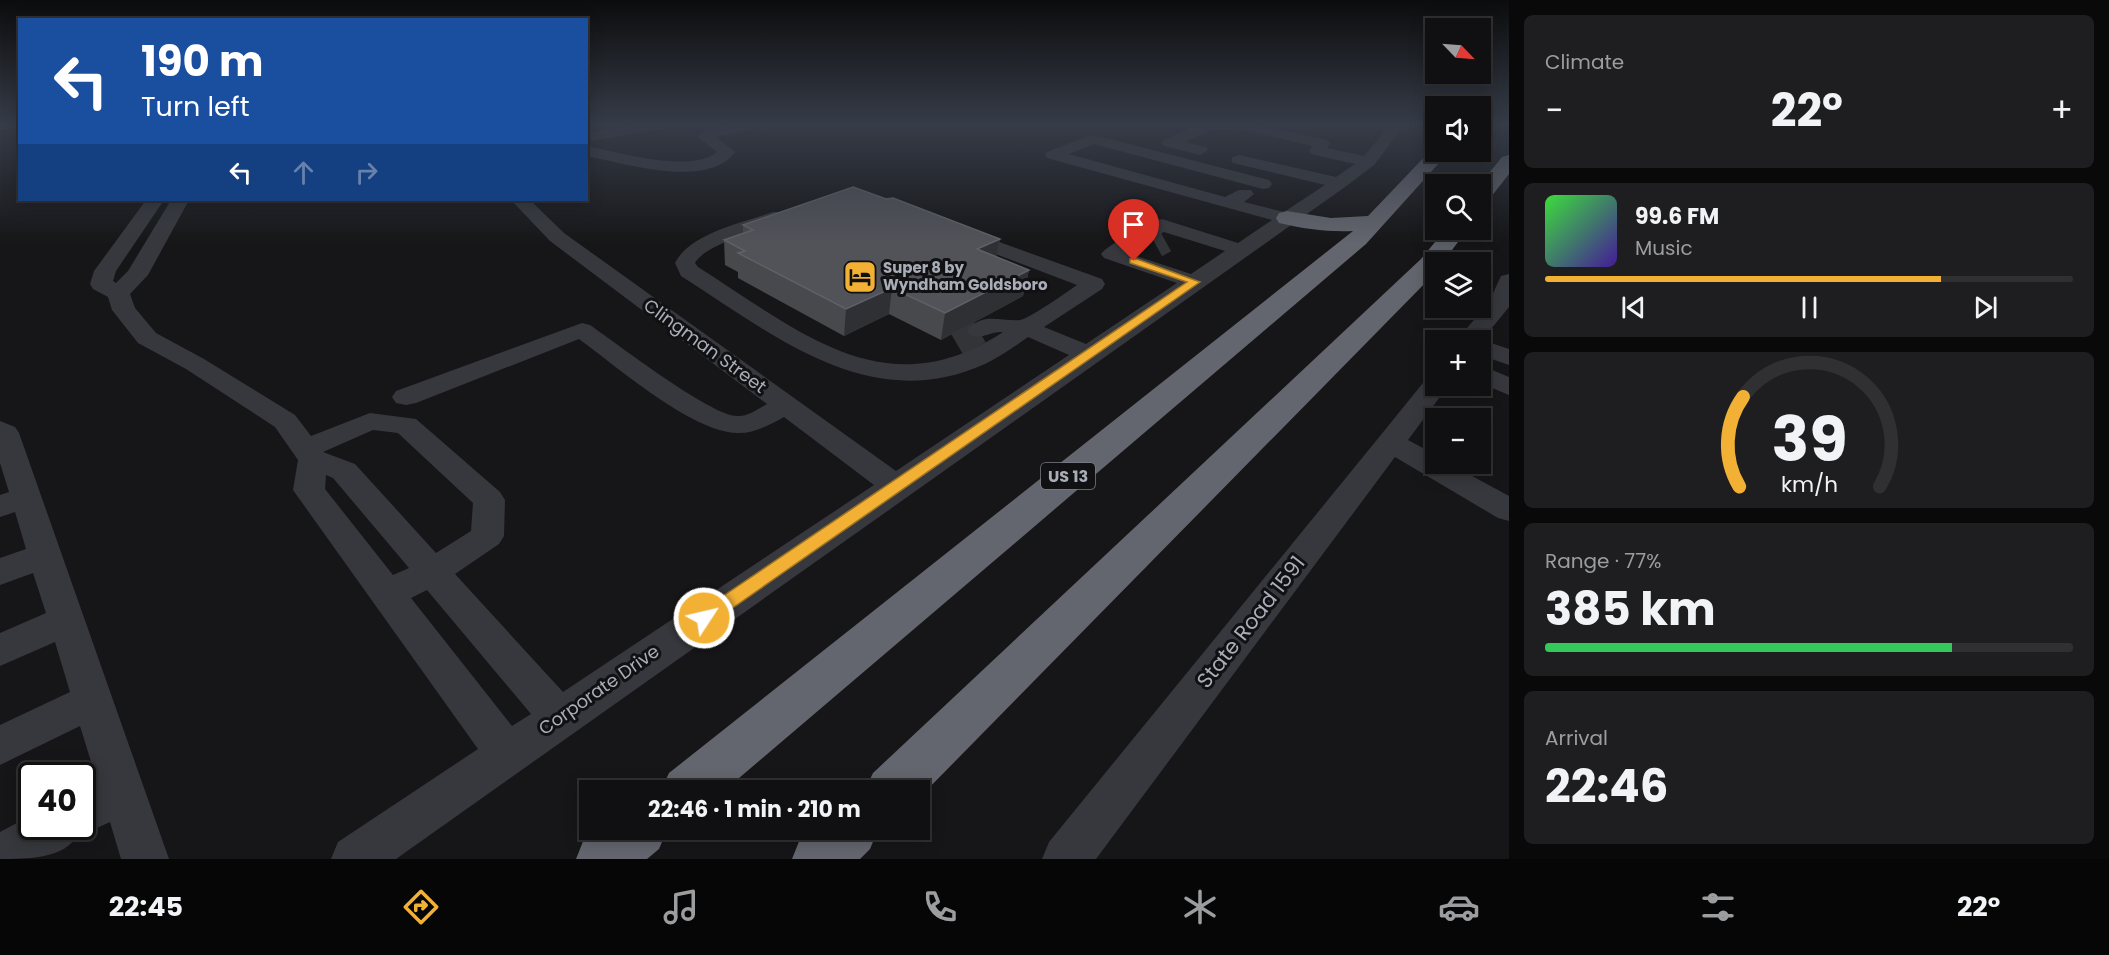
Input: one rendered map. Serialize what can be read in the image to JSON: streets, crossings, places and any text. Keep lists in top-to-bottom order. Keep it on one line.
{"streets":{"highway":["US 13"],"street":["Clingman Street","State Road 1591","Corporate Drive"]},"crossings":[["Clingman Street","Corporate Drive"]],"places":{"hotel":["Super 8 by Wyndham Goldsboro"]},"north":"bottom right","page":{"tile":["Climate",["Range · 77%","385 km"],["Arrival","22:46"]],"map_buttons":["+","−"],"turn":["190 m","Turn left"],"heat":["−","22°","+"],"song":["99.6 FM","Music"],"limit":"40","trip":"22:46 · 1 min · 210 m","tabs":["22:45","22°"],"gauge":["39","km/h"]}}
